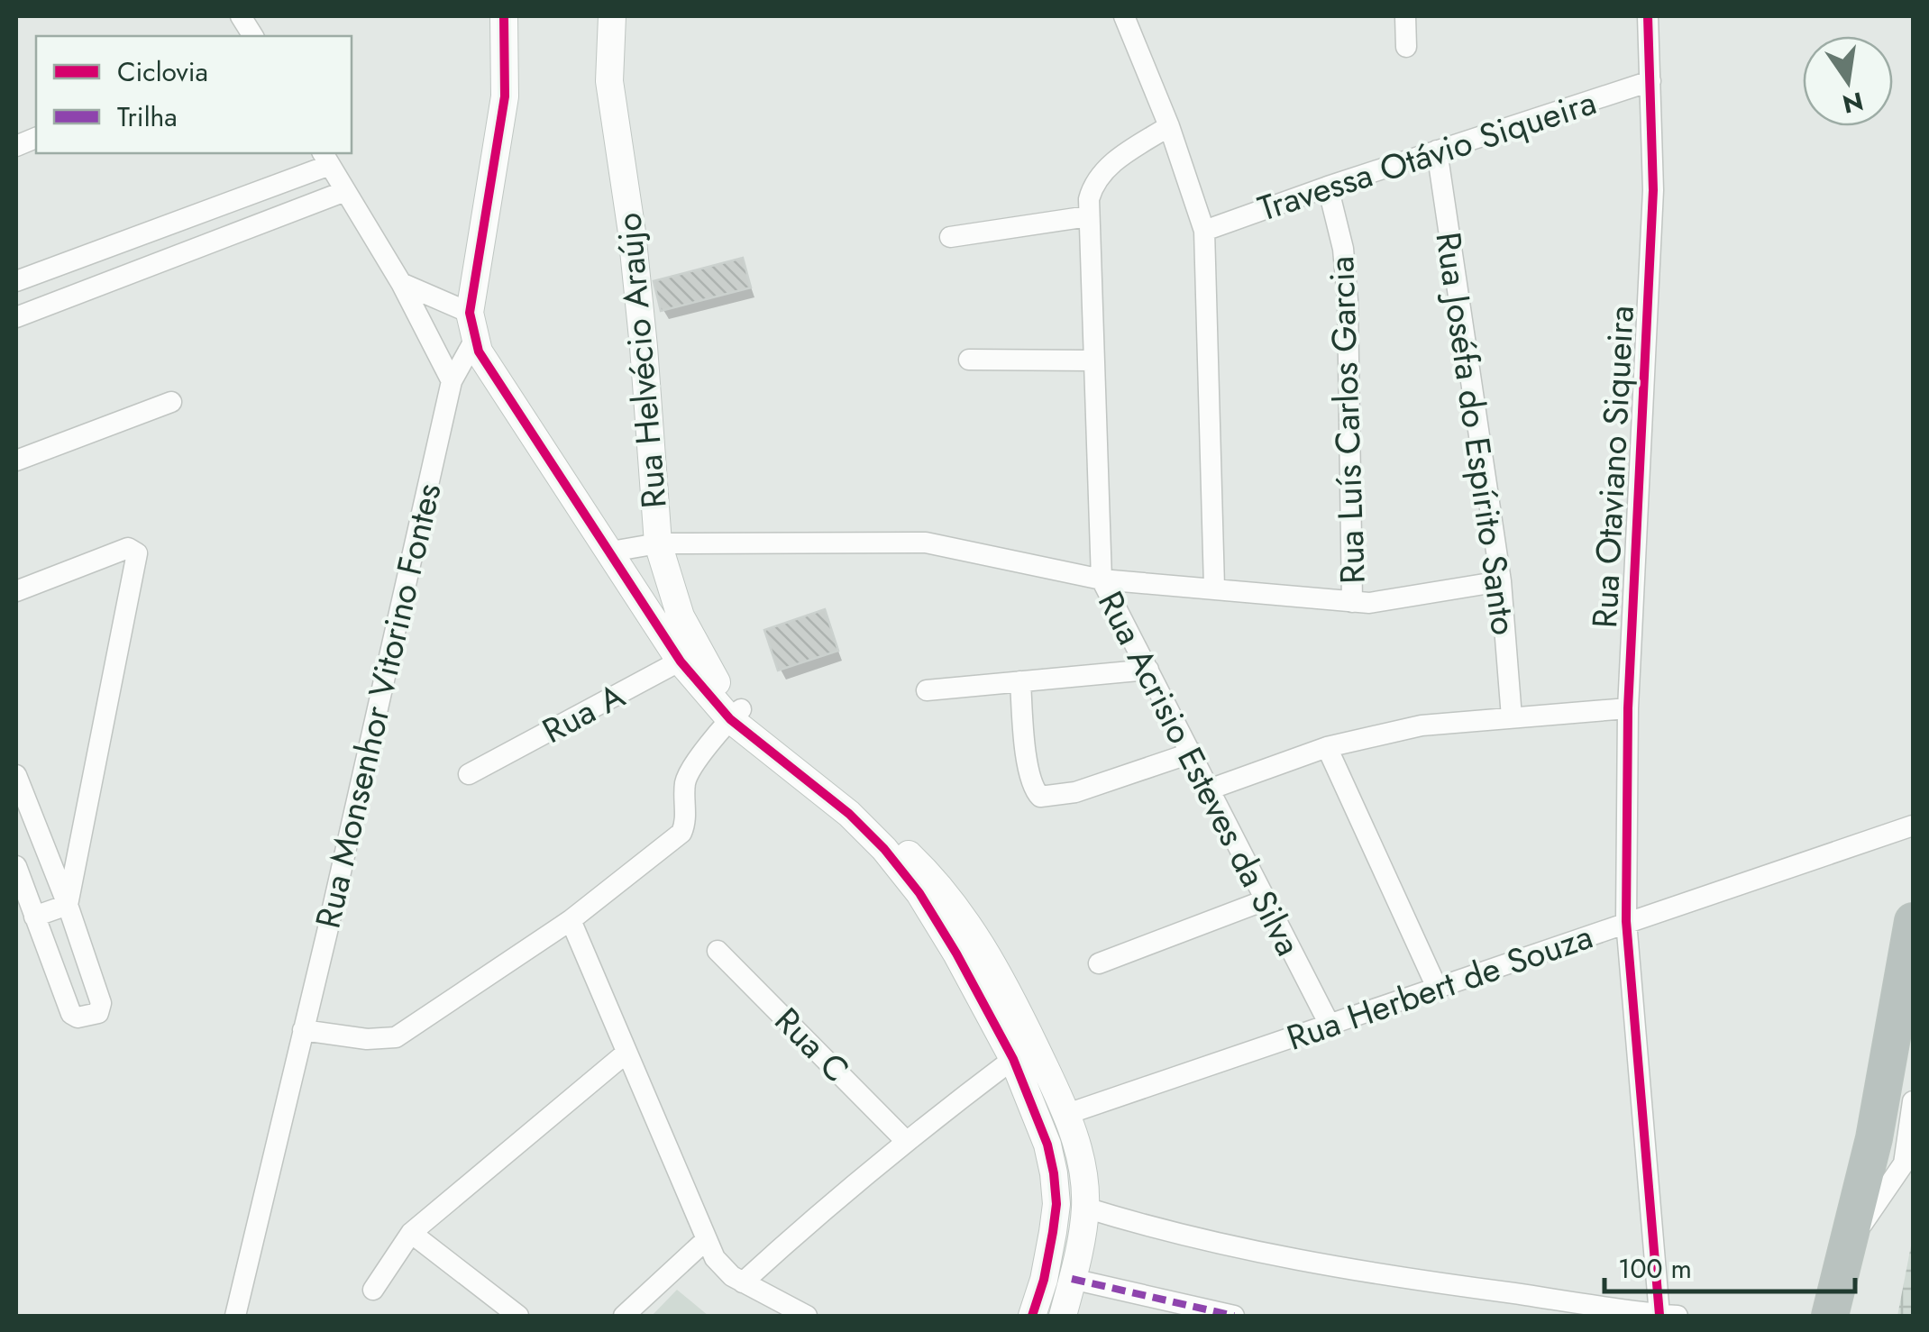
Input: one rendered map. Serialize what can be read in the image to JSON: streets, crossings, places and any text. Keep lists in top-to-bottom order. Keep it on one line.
{"streets":{"street":["Travessa Otávio Siqueira","Rua Helvécio Araújo","Rua Luís Carlos Garcia","Rua Joséfa do Espírito Santo","Rua Otaviano Siqueira","Rua Monsenhor Vitorino Fontes","Rua A","Rua Acrisio Esteves da Silva","Rua Herbert de Souza","Rua C"]},"crossings":[["Travessa Otávio Siqueira","Rua Luís Carlos Garcia"],["Travessa Otávio Siqueira","Rua Joséfa do Espírito Santo"],["Travessa Otávio Siqueira","Rua Otaviano Siqueira"],["Rua Helvécio Araújo","Rua A"],["Rua Helvécio Araújo","Rua Acrisio Esteves da Silva"],["Rua Otaviano Siqueira","Rua Herbert de Souza"],["Rua Acrisio Esteves da Silva","Rua Herbert de Souza"]],"legend":["Ciclovia","Trilha"],"scale_bar":"100 m","north":"bottom"}
